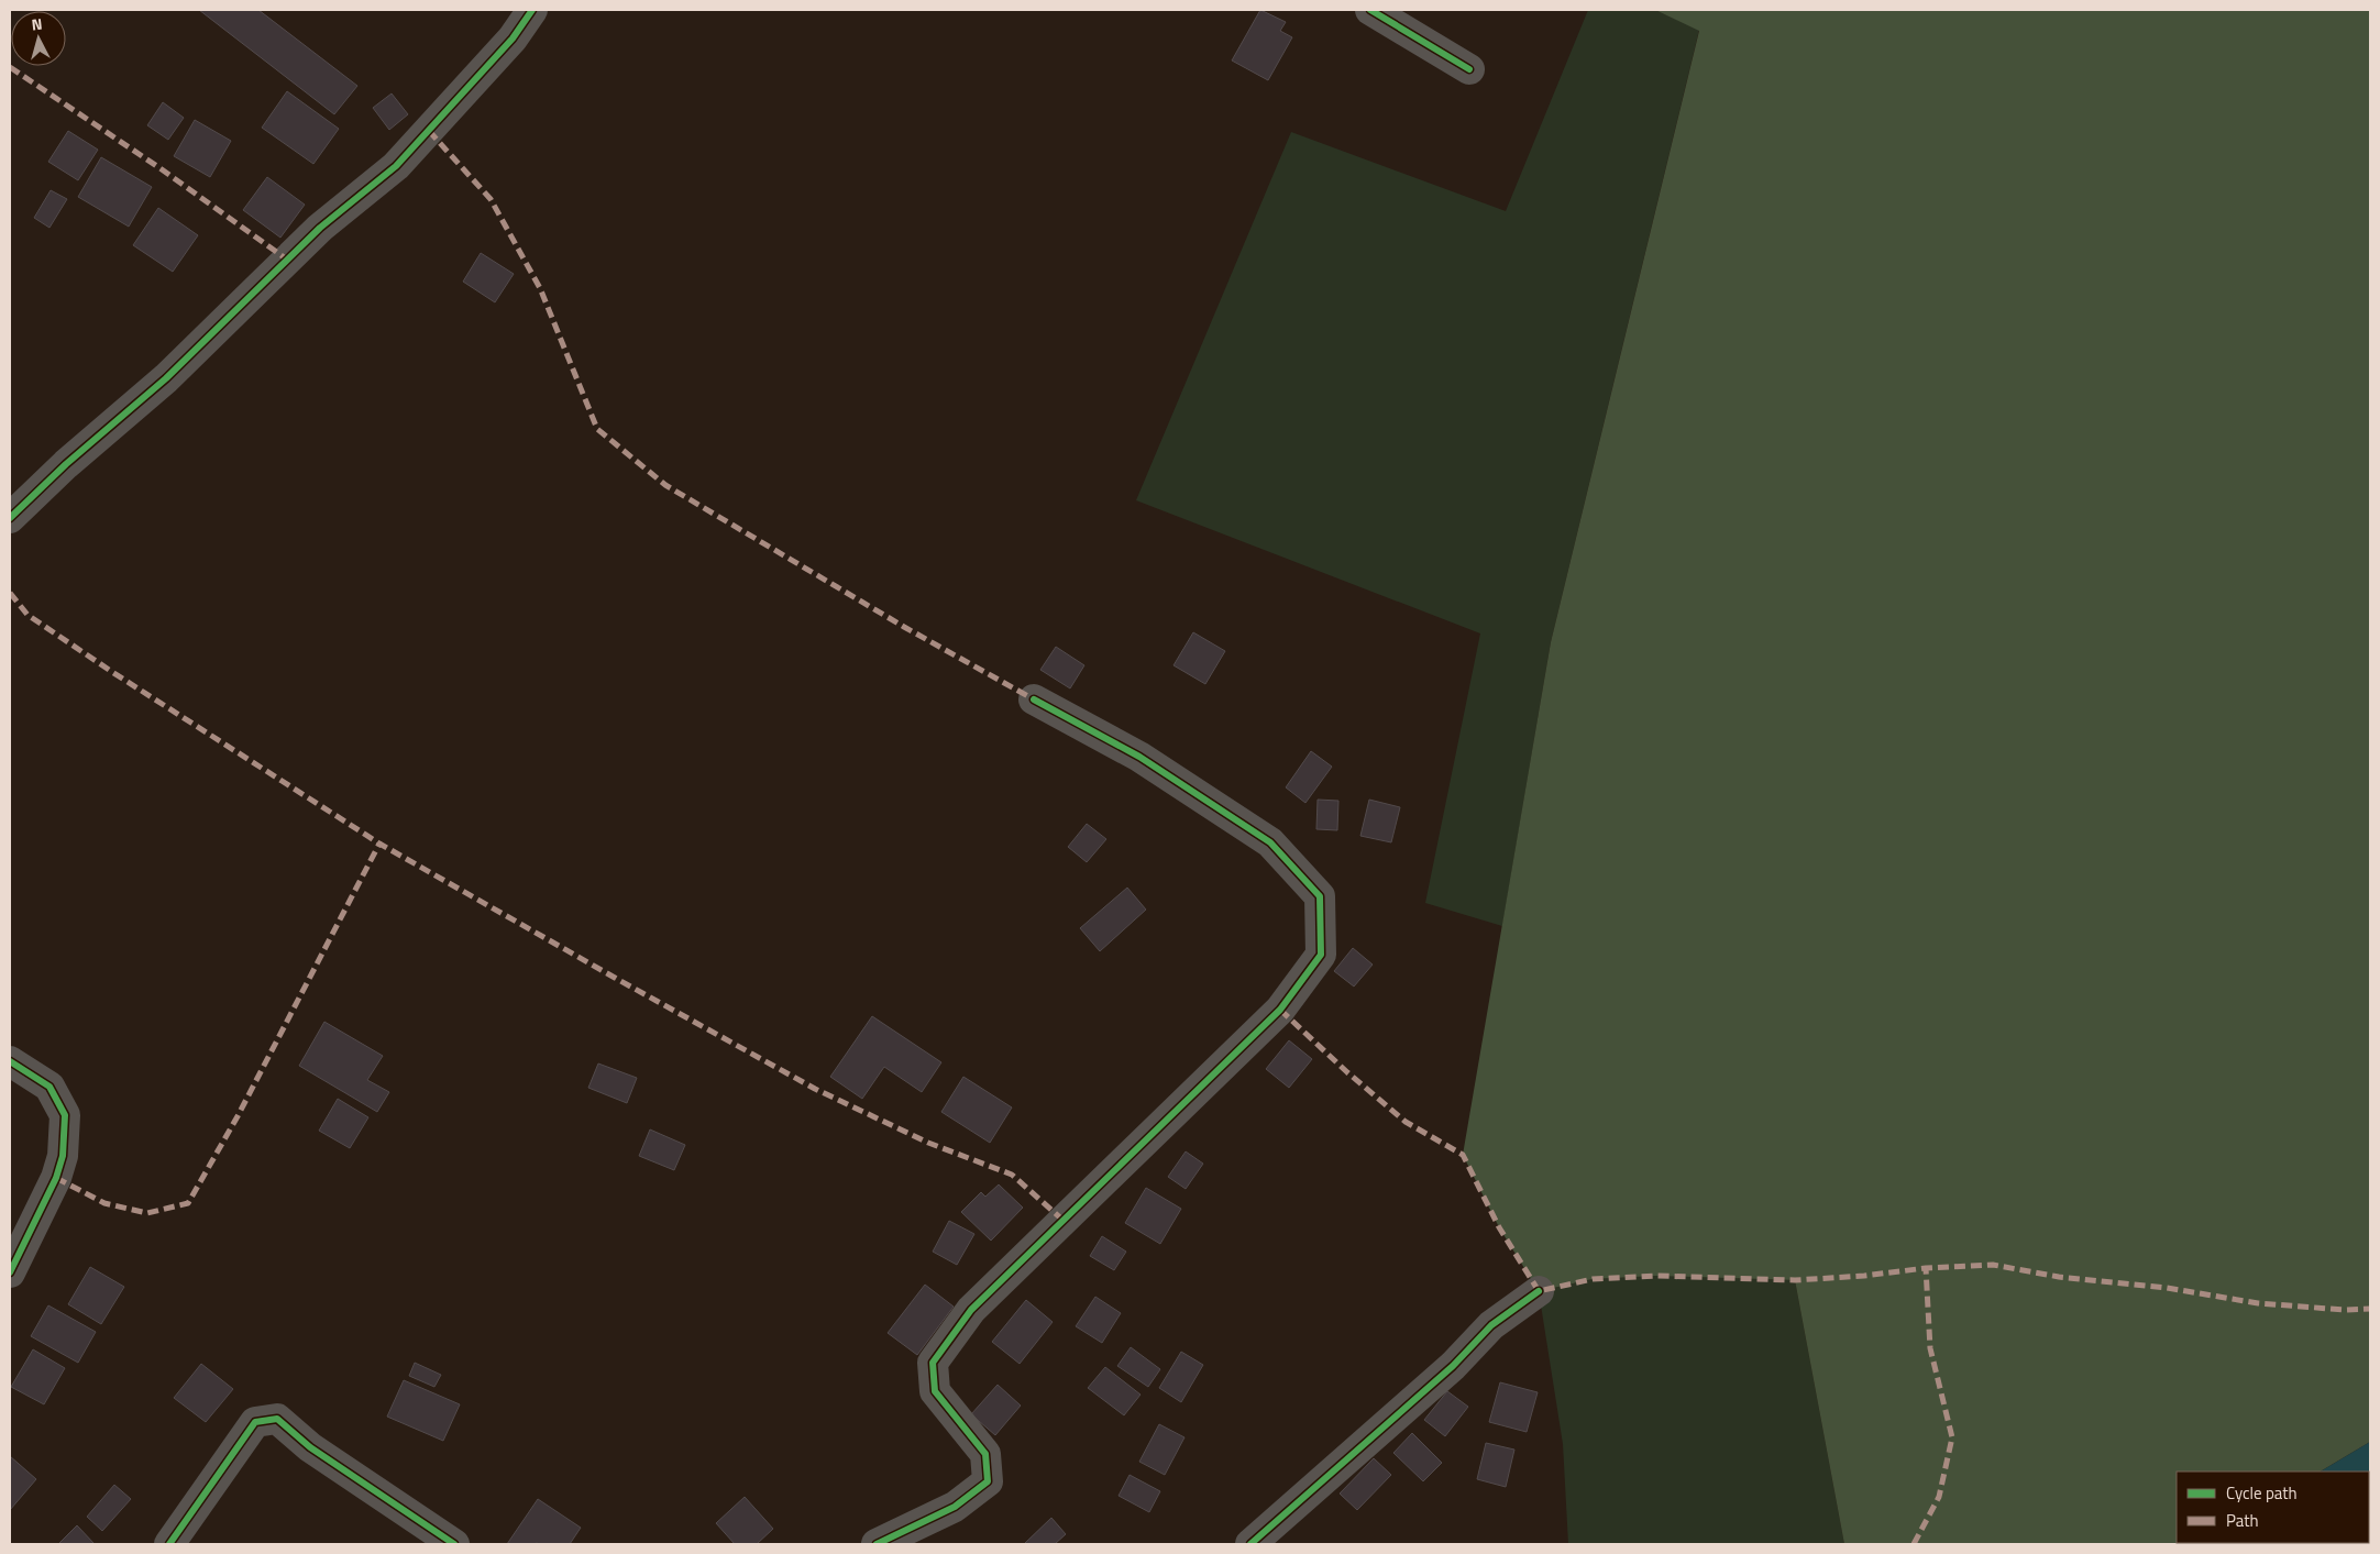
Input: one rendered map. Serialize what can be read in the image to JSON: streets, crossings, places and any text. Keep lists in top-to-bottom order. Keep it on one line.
{"legend":["Cycle path","Path"],"north":"top"}
